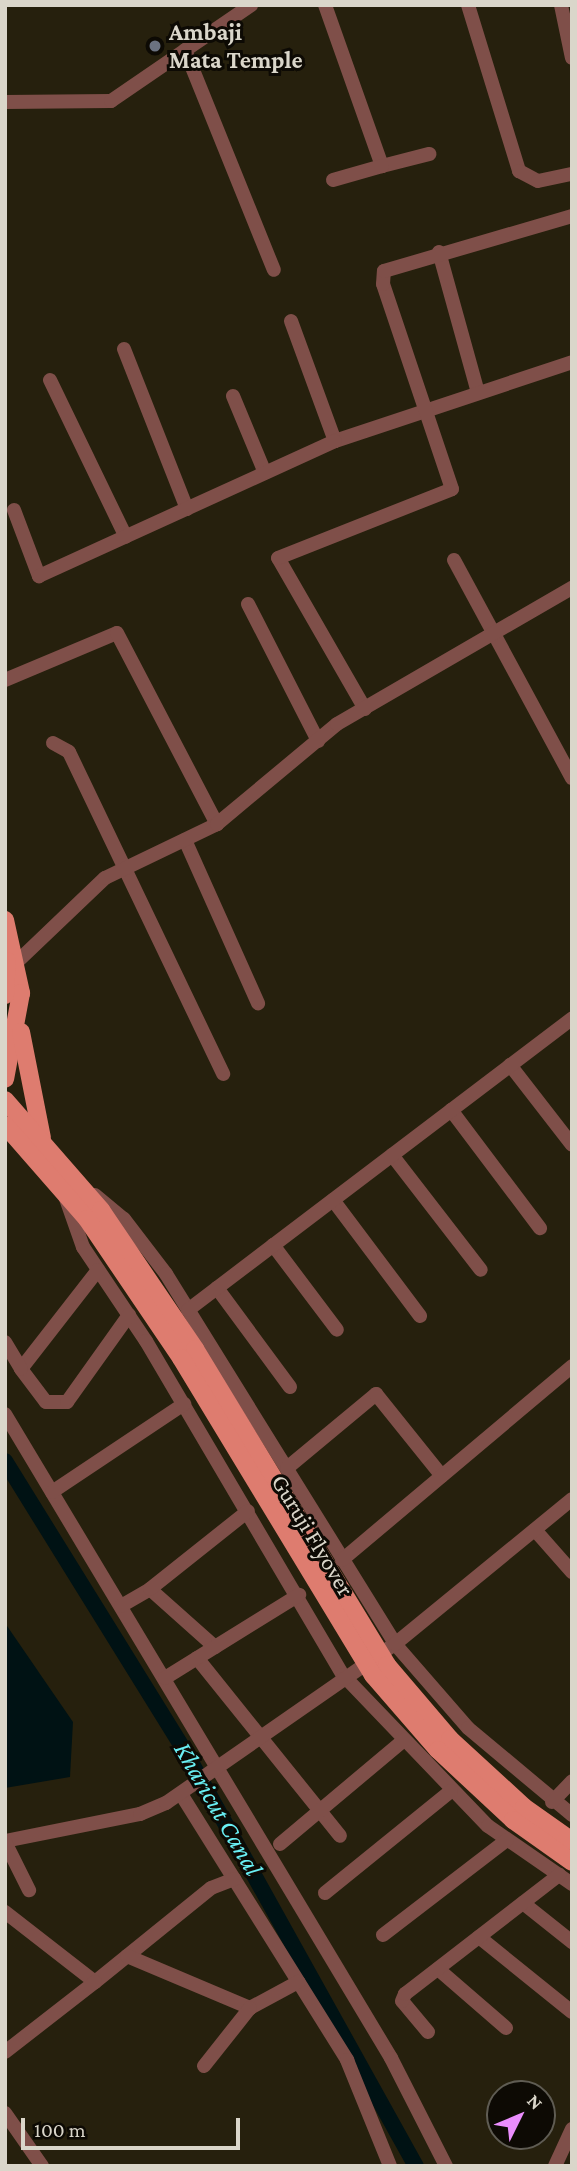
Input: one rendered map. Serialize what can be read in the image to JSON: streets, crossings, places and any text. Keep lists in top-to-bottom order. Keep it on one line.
{"streets":{"main road":["Guruji Flyover"]},"water":["Kharicut Canal"],"places":["Ambaji Mata Temple"],"scale_bar":"100 m","north":"top right"}
